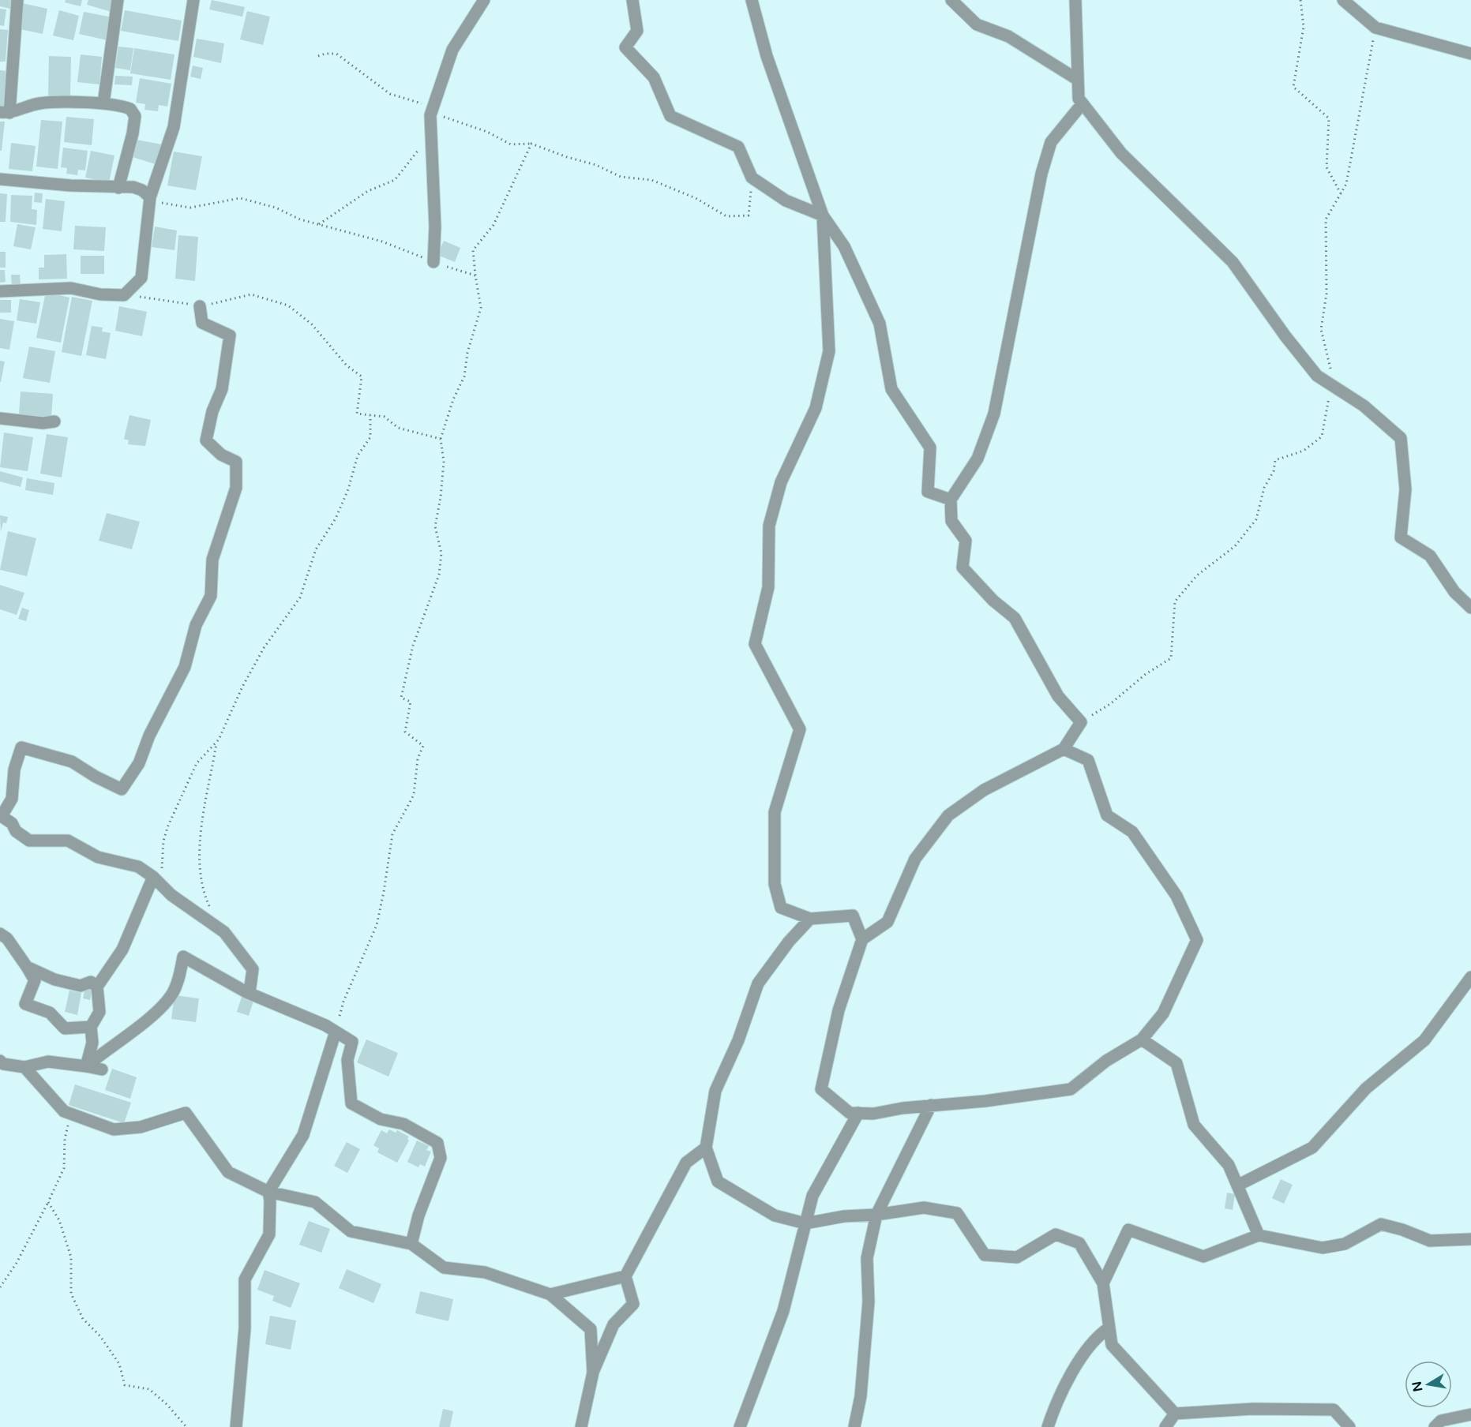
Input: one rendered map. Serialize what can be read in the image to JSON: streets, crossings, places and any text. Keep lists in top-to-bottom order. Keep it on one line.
{"north":"left"}
